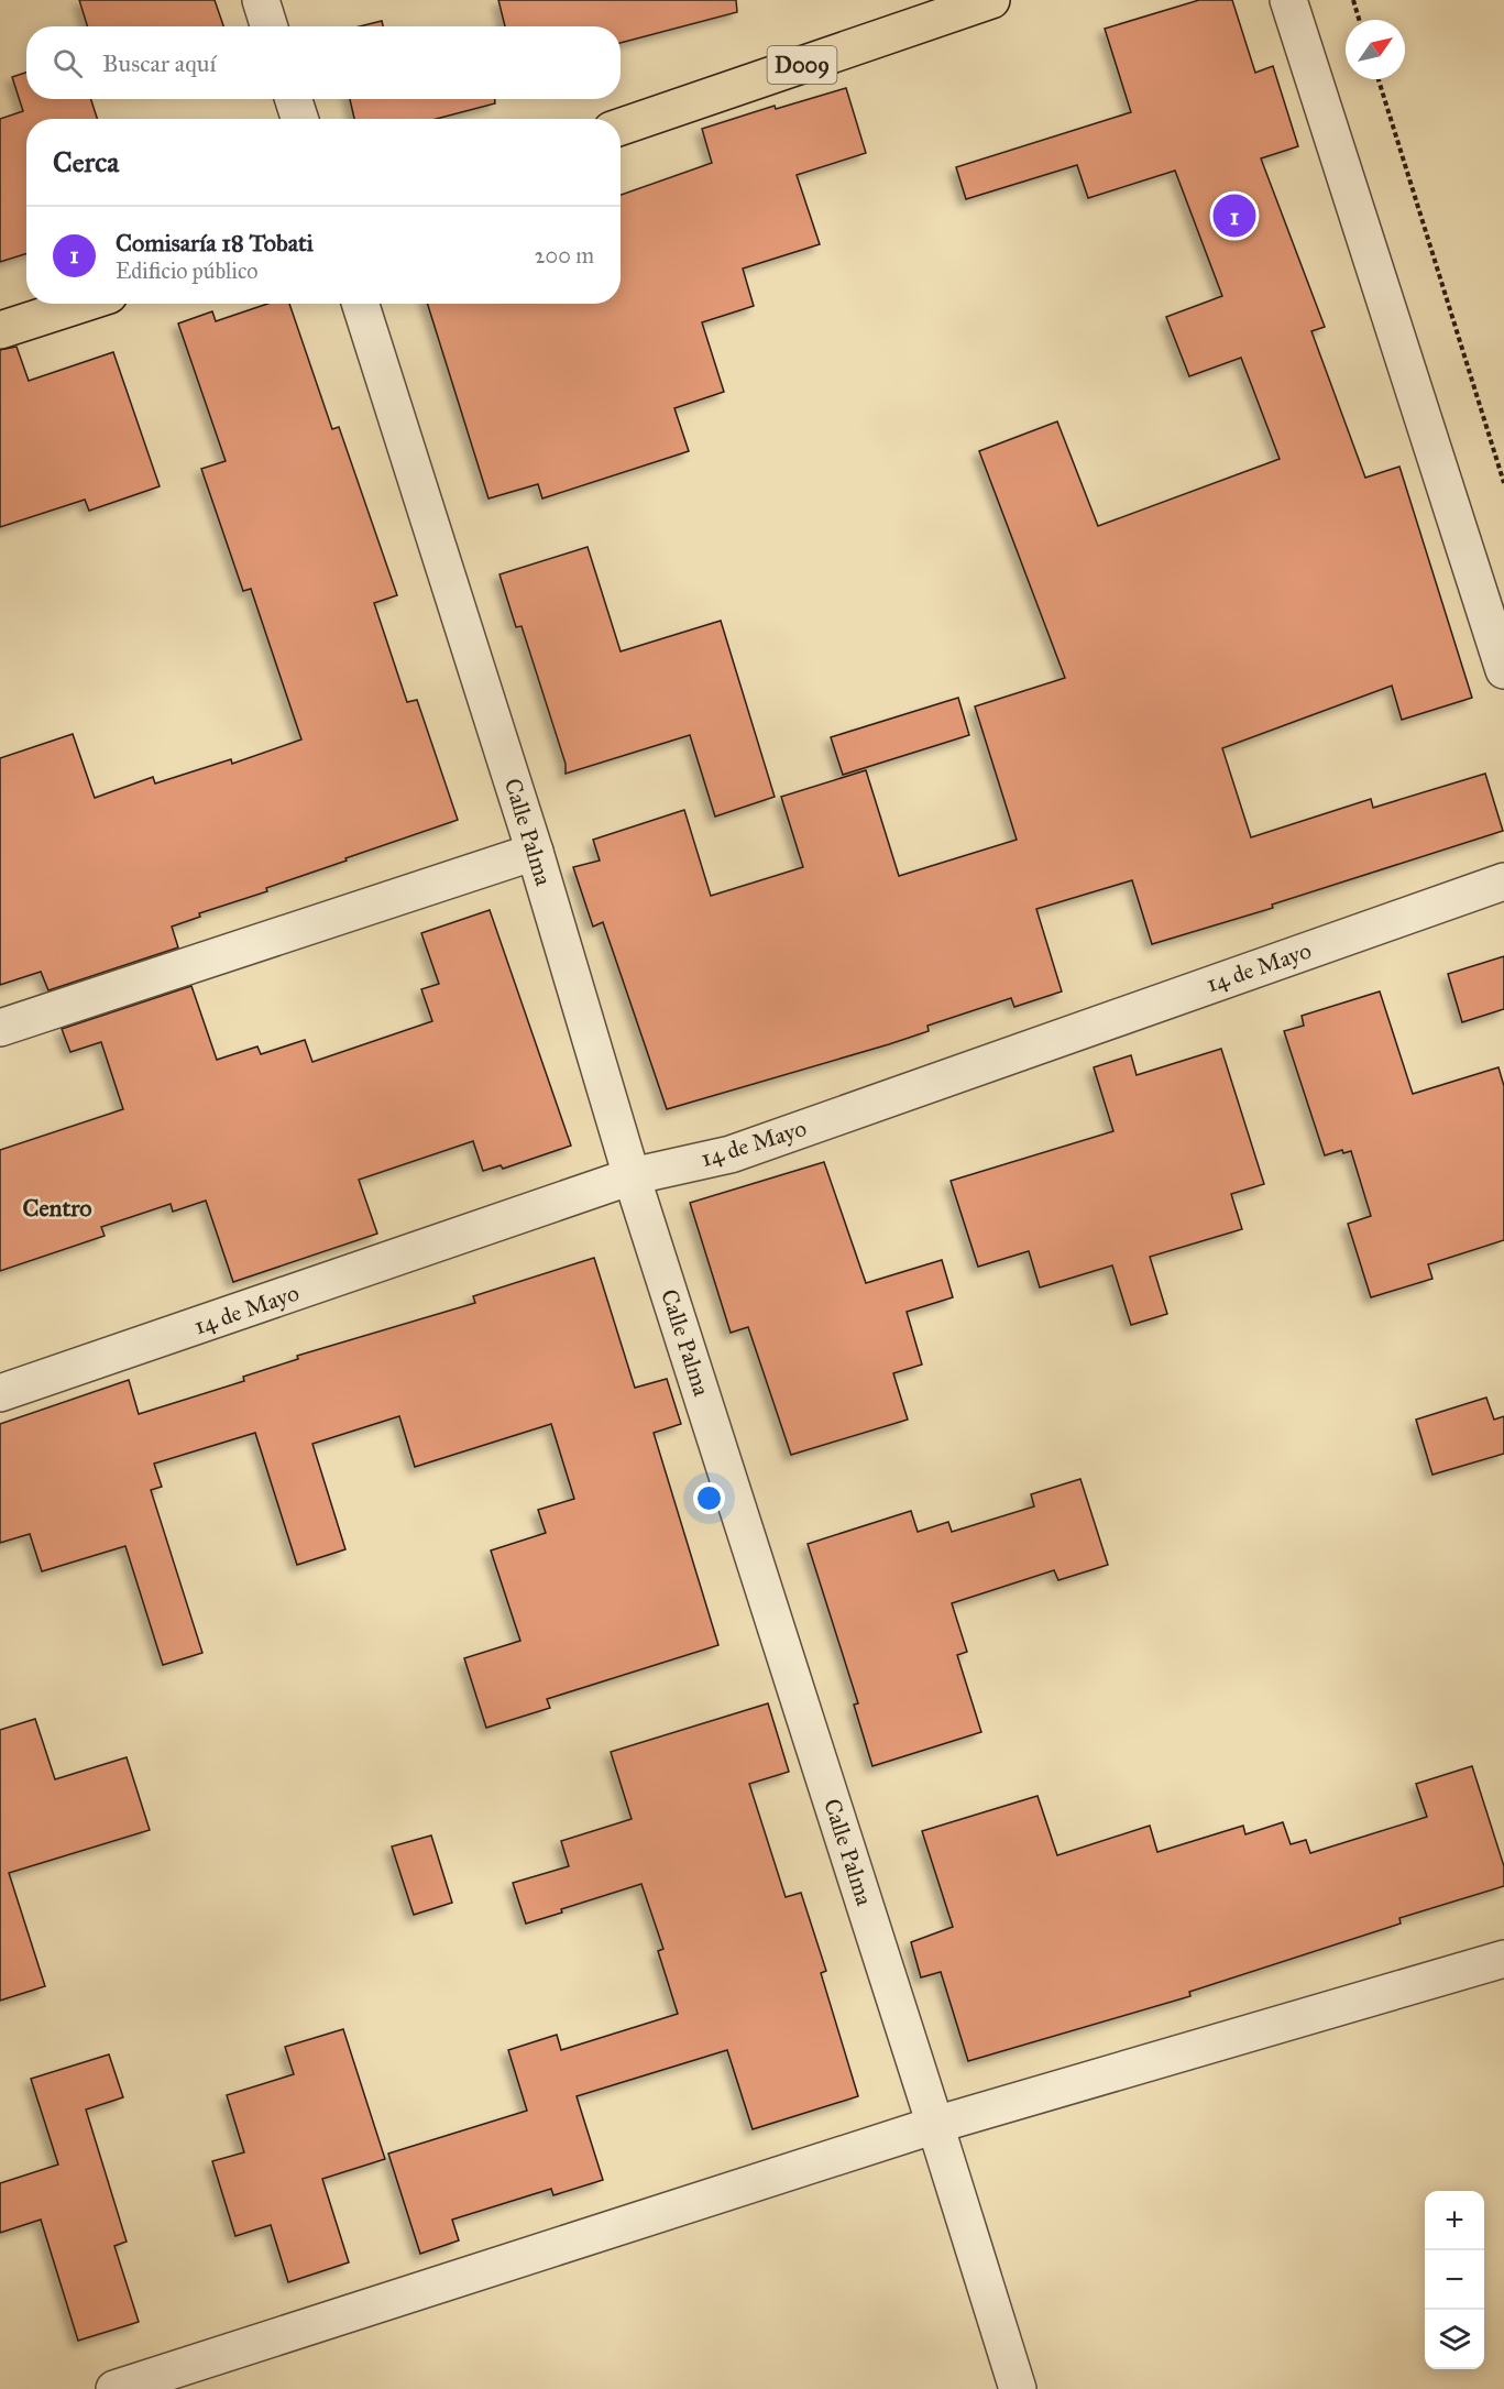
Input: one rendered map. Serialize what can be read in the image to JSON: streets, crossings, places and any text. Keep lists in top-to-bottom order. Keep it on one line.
{"streets":{"main road":["D009"],"street":["Calle Palma","14 de Mayo"]},"crossings":[["Calle Palma","14 de Mayo"]],"districts":["Centro"],"north":"top right","page":{"search":"Buscar aquí","heading":"Cerca","pins":"1","list":[{"mark":"1","name":"Comisaría 18 Tobati","note":"Edificio público","value":"200 m"}],"map_buttons":["+","−"]}}
